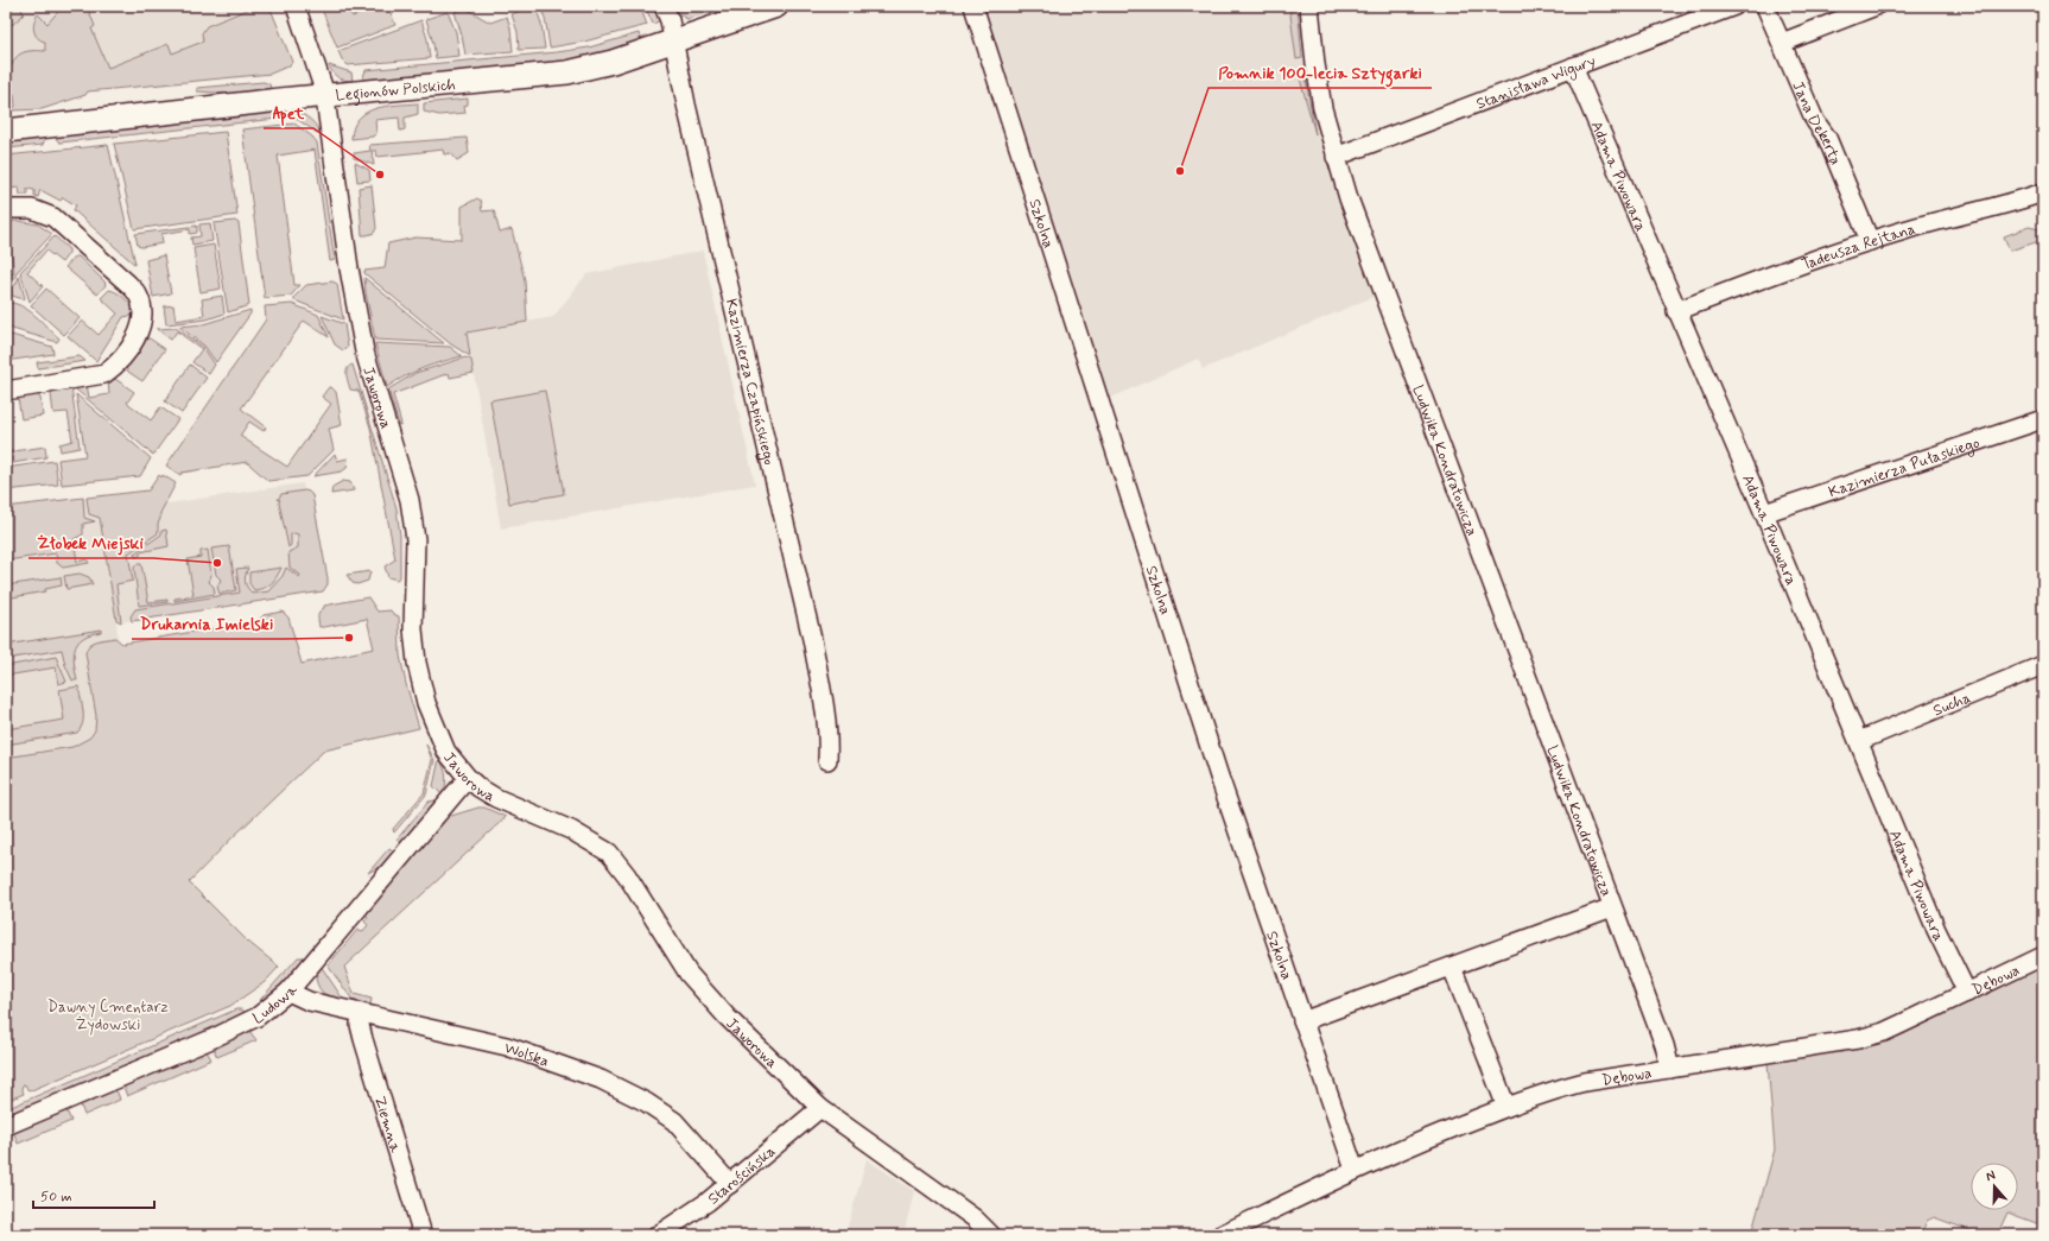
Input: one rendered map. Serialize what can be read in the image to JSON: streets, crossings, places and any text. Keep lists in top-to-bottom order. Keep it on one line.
{"streets":{"street":["Stanisława Wigury","Legionów Polskich","Jana Dekerta","Adama Piwowara","Szkolna","Tadeusza Rejtana","Kazimierza Czapińskiego","Jaworowa","Ludwika Kondratowicza","Kazimierza Pułaskiego","Sucha","Dębowa","Ludowa","Wolska","Ziemna","Starościńska"]},"crossings":[["Stanisława Wigury","Adama Piwowara"],["Stanisława Wigury","Ludwika Kondratowicza"],["Legionów Polskich","Kazimierza Czapińskiego"],["Legionów Polskich","Jaworowa"],["Jana Dekerta","Tadeusza Rejtana"],["Adama Piwowara","Tadeusza Rejtana"],["Adama Piwowara","Kazimierza Pułaskiego"],["Adama Piwowara","Sucha"],["Adama Piwowara","Dębowa"],["Szkolna","Ludwika Kondratowicza"],["Szkolna","Dębowa"],["Jaworowa","Ludowa"],["Jaworowa","Starościńska"],["Ludwika Kondratowicza","Dębowa"],["Ludowa","Wolska"],["Wolska","Ziemna"],["Wolska","Starościńska"]],"parks":["Dawny Cmentarz Żydowski"],"places":["Pomnik 100-lecia Sztygarki","Apet","Żłobek Miejski","Drukarnia Imielski"],"scale_bar":"50 m","north":"top"}
